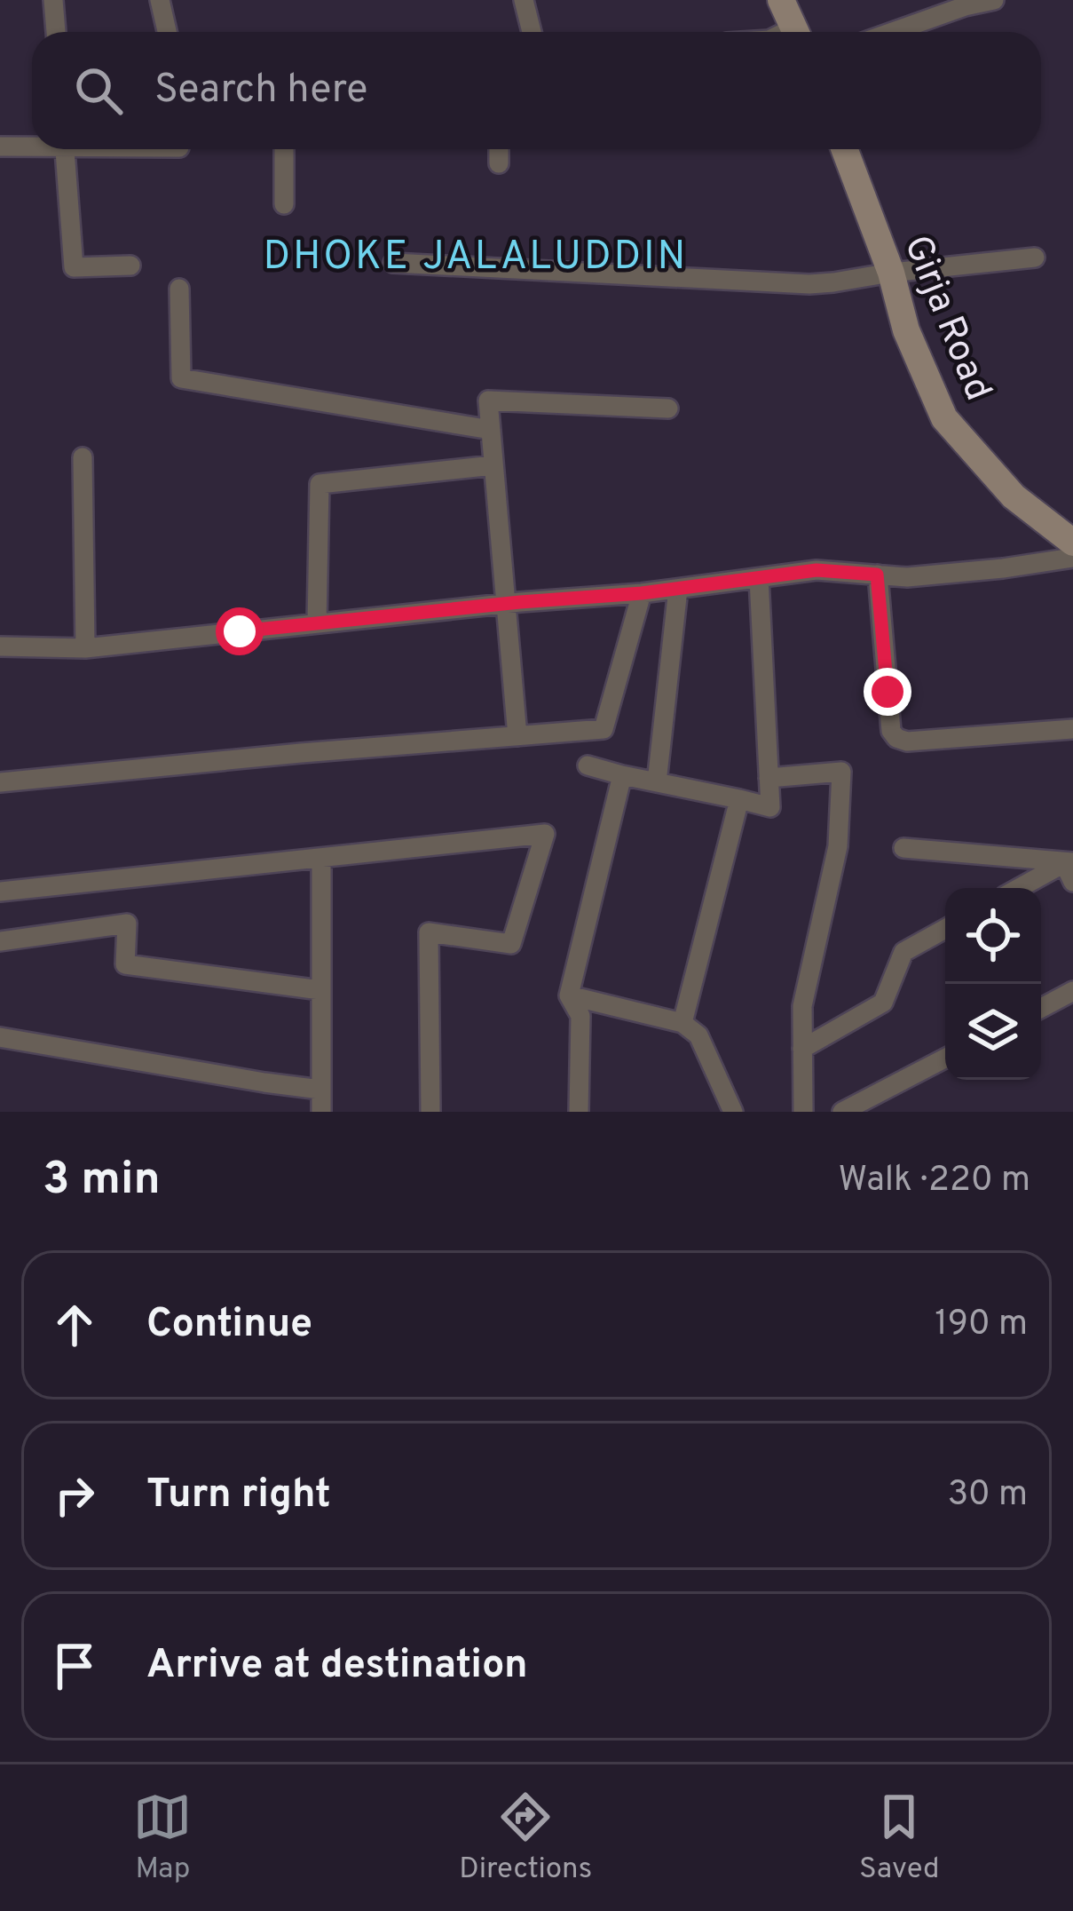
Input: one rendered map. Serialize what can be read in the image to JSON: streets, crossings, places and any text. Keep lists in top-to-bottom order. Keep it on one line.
{"streets":{"main road":["Girja Road"]},"districts":["DHOKE JALALUDDIN"],"page":{"search":"Search here","heading":["3 min","Walk · 220 m"],"list":[["Continue","190 m"],["Turn right","30 m"],"Arrive at destination"],"nav":["Map","Directions","Saved"]}}
